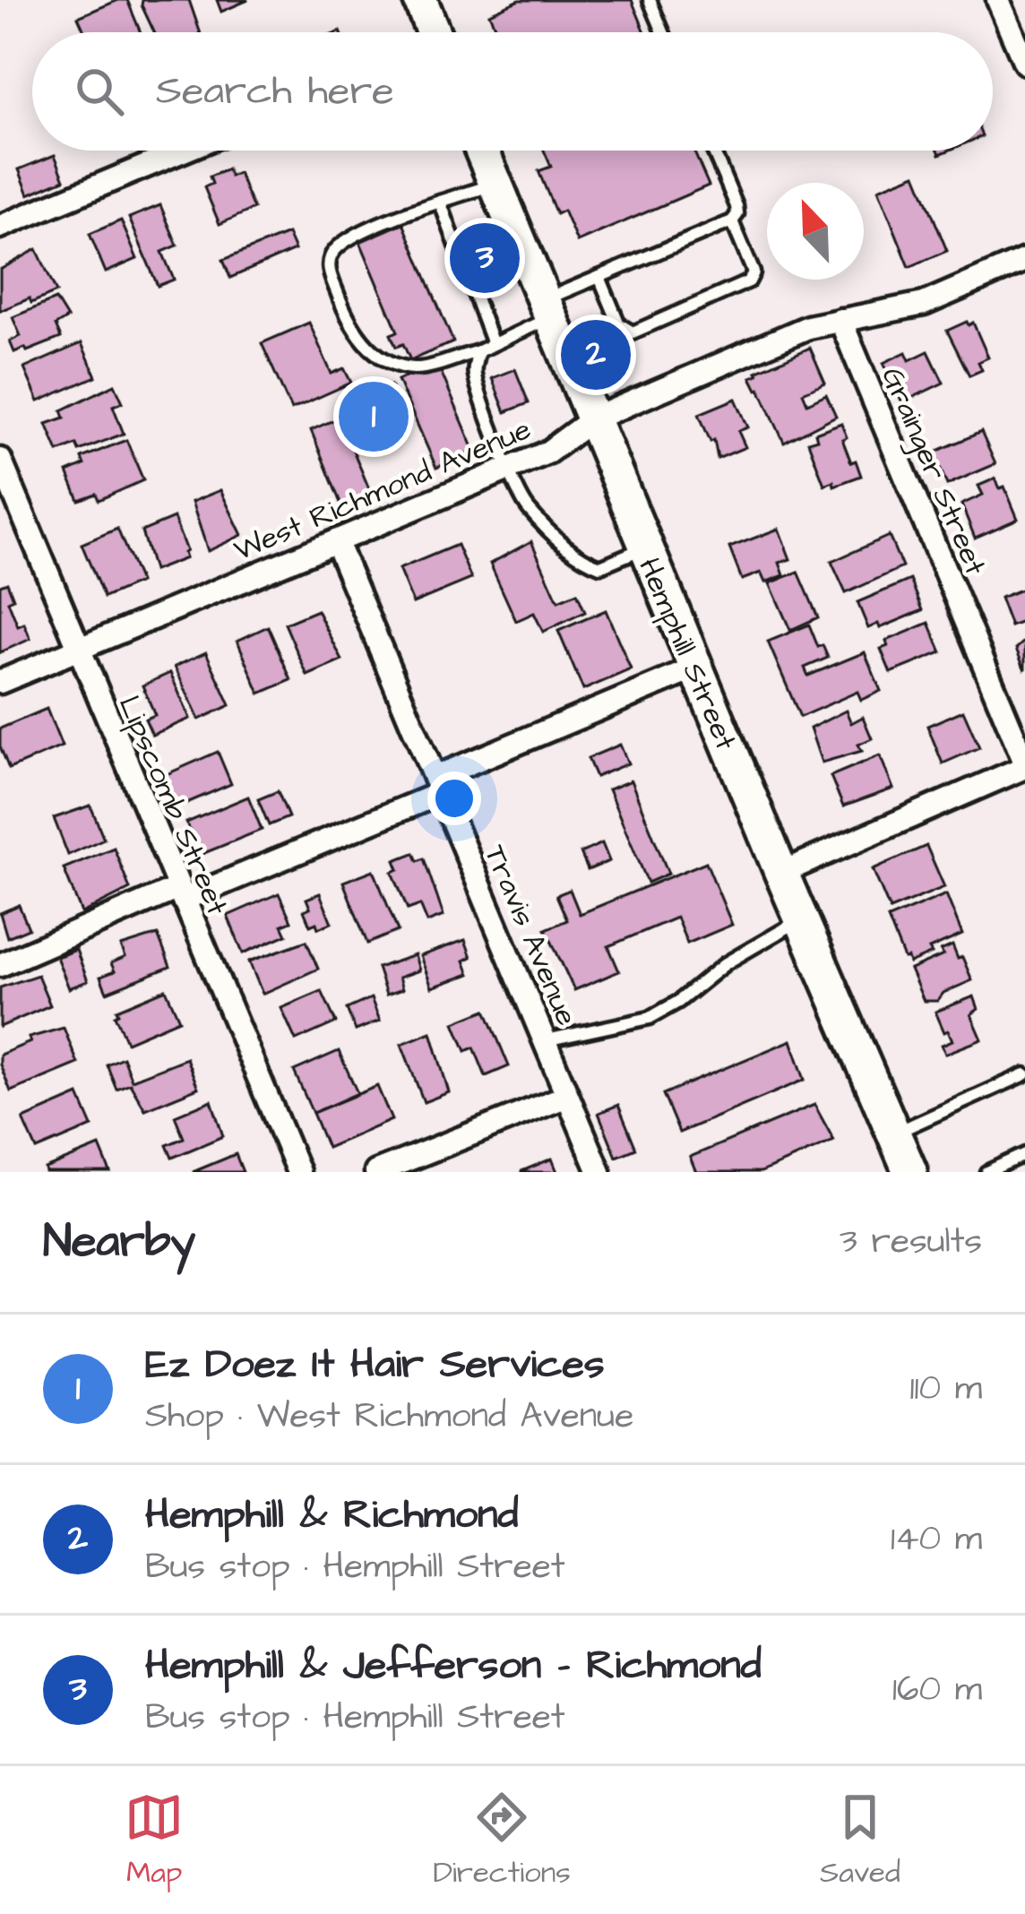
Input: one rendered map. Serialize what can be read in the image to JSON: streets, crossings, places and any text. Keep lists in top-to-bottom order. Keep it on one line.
{"streets":{"main road":["Hemphill Street"],"street":["Grainger Street","West Richmond Avenue","Lipscomb Street","Travis Avenue"]},"crossings":[["Grainger Street","West Richmond Avenue"],["West Richmond Avenue","Hemphill Street"],["West Richmond Avenue","Lipscomb Street"],["West Richmond Avenue","Travis Avenue"]],"north":"top left","page":{"search":"Search here","pins":["3","2","1"],"heading":["Nearby","3 results"],"list":[{"mark":"1","name":"Ez Doez It Hair Services","note":"Shop · West Richmond Avenue","value":"110 m"},{"mark":"2","name":"Hemphill & Richmond","note":"Bus stop · Hemphill Street","value":"140 m"},{"mark":"3","name":"Hemphill & Jefferson - Richmond","note":"Bus stop · Hemphill Street","value":"160 m"}],"nav":["Map","Directions","Saved"]}}
